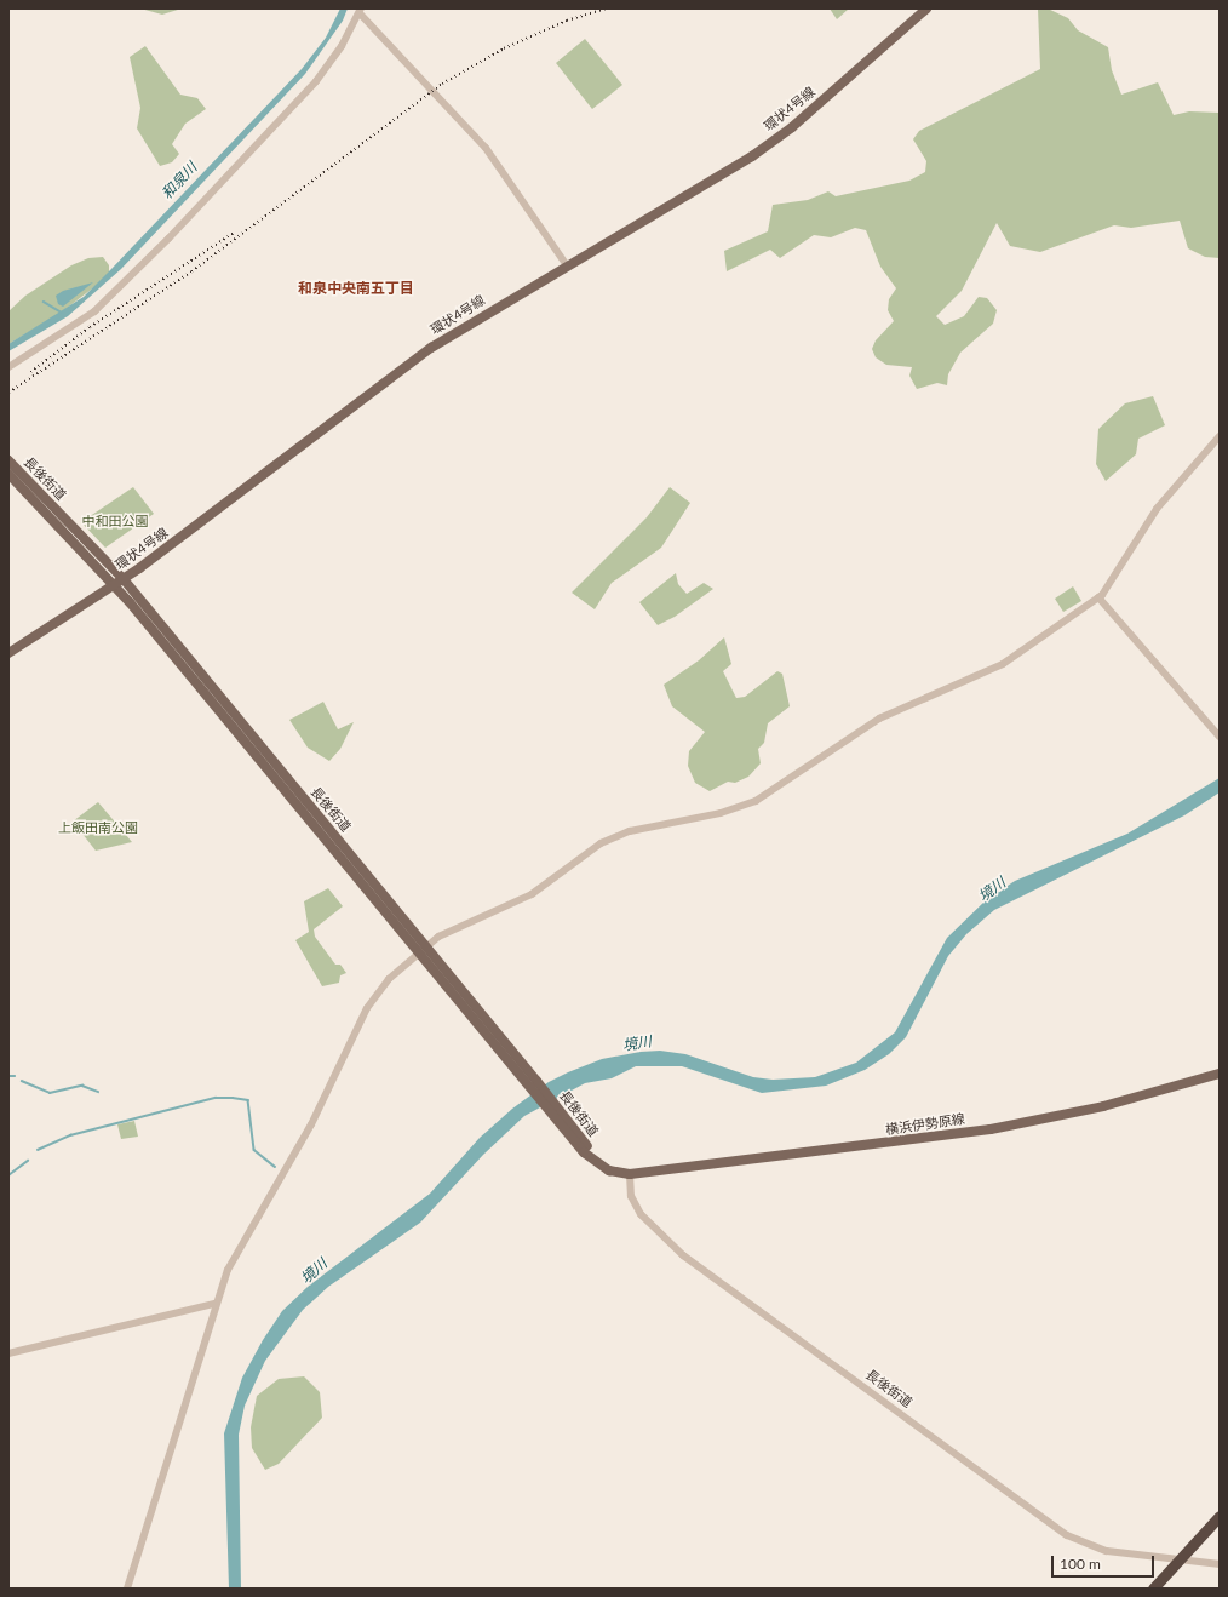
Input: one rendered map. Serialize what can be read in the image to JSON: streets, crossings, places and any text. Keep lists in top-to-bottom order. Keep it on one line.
{"streets":{"main road":["環状4号線","長後街道","横浜伊勢原線"]},"crossings":[["環状4号線","長後街道"],["長後街道","横浜伊勢原線"]],"districts":["和泉中央南五丁目"],"water":["和泉川","境川"],"parks":["中和田公園","上飯田南公園"],"scale_bar":"100 m"}
